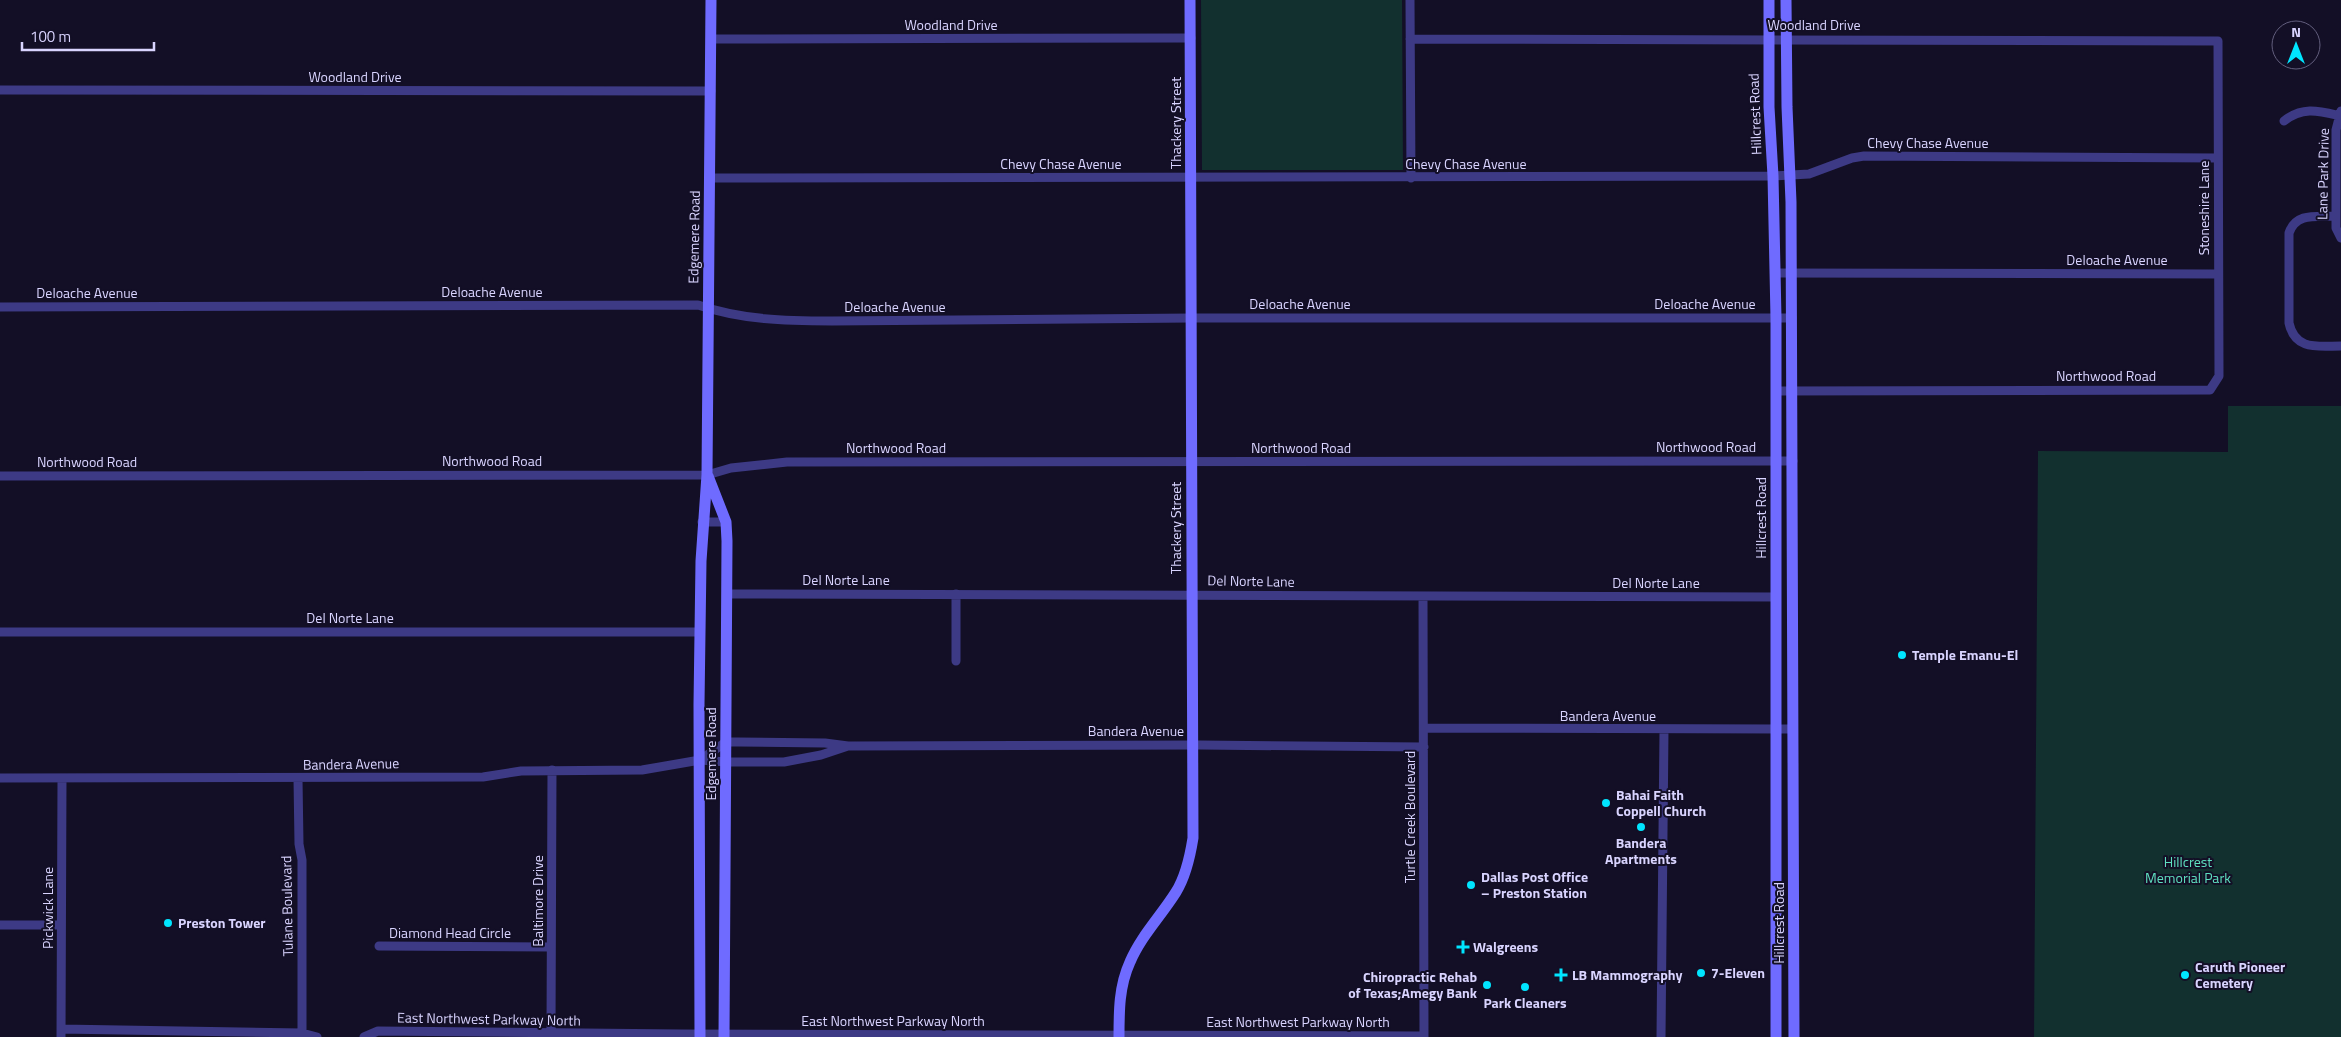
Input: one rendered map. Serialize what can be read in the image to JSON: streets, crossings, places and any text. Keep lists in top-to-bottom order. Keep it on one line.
{"streets":{"street":["Woodland Drive","Hillcrest Road","Thackery Street","Chevy Chase Avenue","Lane Park Drive","Stoneshire Lane","Edgemere Road","Deloache Avenue","Northwood Road","Del Norte Lane","Bandera Avenue","Turtle Creek Boulevard","Baltimore Drive","Tulane Boulevard","Pickwick Lane","Diamond Head Circle","East Northwest Parkway North"]},"crossings":[["Woodland Drive","Hillcrest Road"],["Woodland Drive","Thackery Street"],["Woodland Drive","Stoneshire Lane"],["Woodland Drive","Edgemere Road"],["Hillcrest Road","Chevy Chase Avenue"],["Hillcrest Road","Deloache Avenue"],["Hillcrest Road","Northwood Road"],["Hillcrest Road","Del Norte Lane"],["Hillcrest Road","Bandera Avenue"],["Thackery Street","Chevy Chase Avenue"],["Thackery Street","Deloache Avenue"],["Thackery Street","Northwood Road"],["Thackery Street","Del Norte Lane"],["Thackery Street","Bandera Avenue"],["Thackery Street","East Northwest Parkway North"],["Chevy Chase Avenue","Stoneshire Lane"],["Chevy Chase Avenue","Edgemere Road"],["Stoneshire Lane","Deloache Avenue"],["Stoneshire Lane","Northwood Road"],["Edgemere Road","Deloache Avenue"],["Edgemere Road","Northwood Road"],["Edgemere Road","Del Norte Lane"],["Edgemere Road","Bandera Avenue"],["Edgemere Road","East Northwest Parkway North"],["Del Norte Lane","Turtle Creek Boulevard"],["Bandera Avenue","Turtle Creek Boulevard"],["Bandera Avenue","Baltimore Drive"],["Bandera Avenue","Tulane Boulevard"],["Bandera Avenue","Pickwick Lane"],["Turtle Creek Boulevard","East Northwest Parkway North"],["Baltimore Drive","Diamond Head Circle"],["Baltimore Drive","East Northwest Parkway North"]],"parks":["Hillcrest Memorial Park"],"places":{"other":["Temple Emanu-El","Bahai Faith Coppell Church","Bandera Apartments","Dallas Post Office – Preston Station","Preston Tower","7-Eleven","Caruth Pioneer Cemetery","Chiropractic Rehab of Texas;Amegy Bank","Park Cleaners"],"health":["Walgreens","LB Mammography"]},"scale_bar":"100 m","north":"top"}
